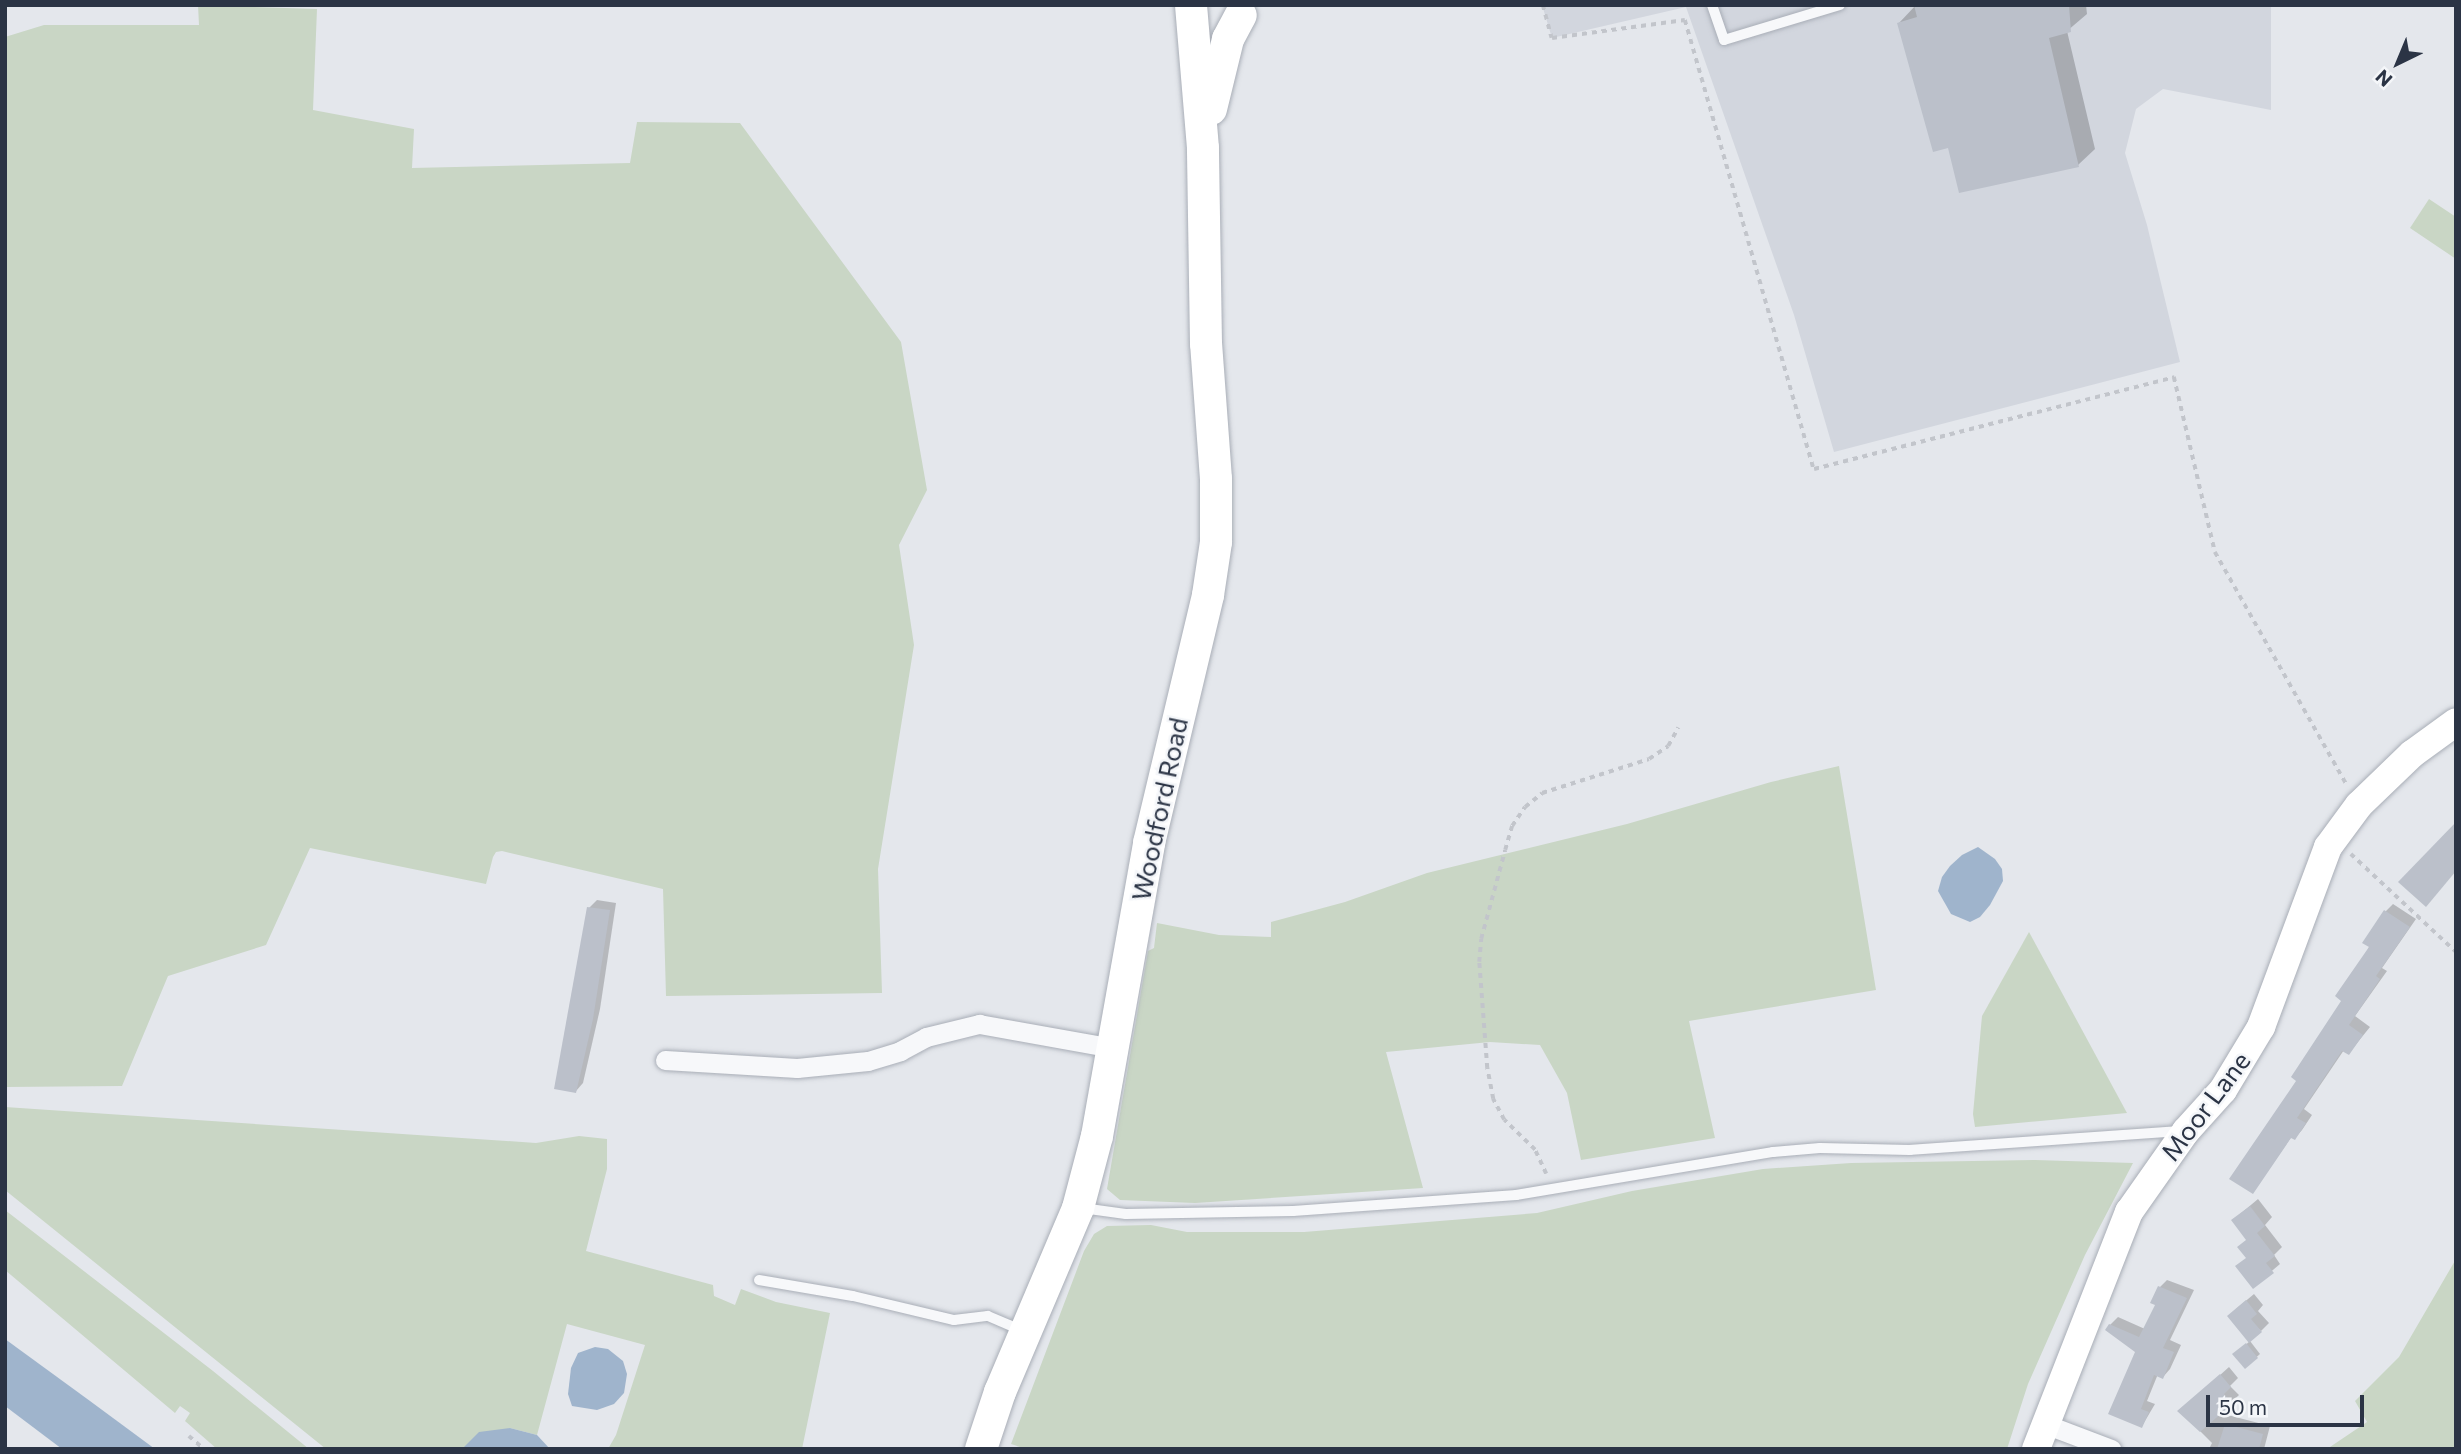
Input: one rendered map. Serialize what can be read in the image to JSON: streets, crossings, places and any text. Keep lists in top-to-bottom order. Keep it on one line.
{"streets":{"main road":["Woodford Road"],"street":["Moor Lane"]},"scale_bar":"50 m","north":"bottom left"}
